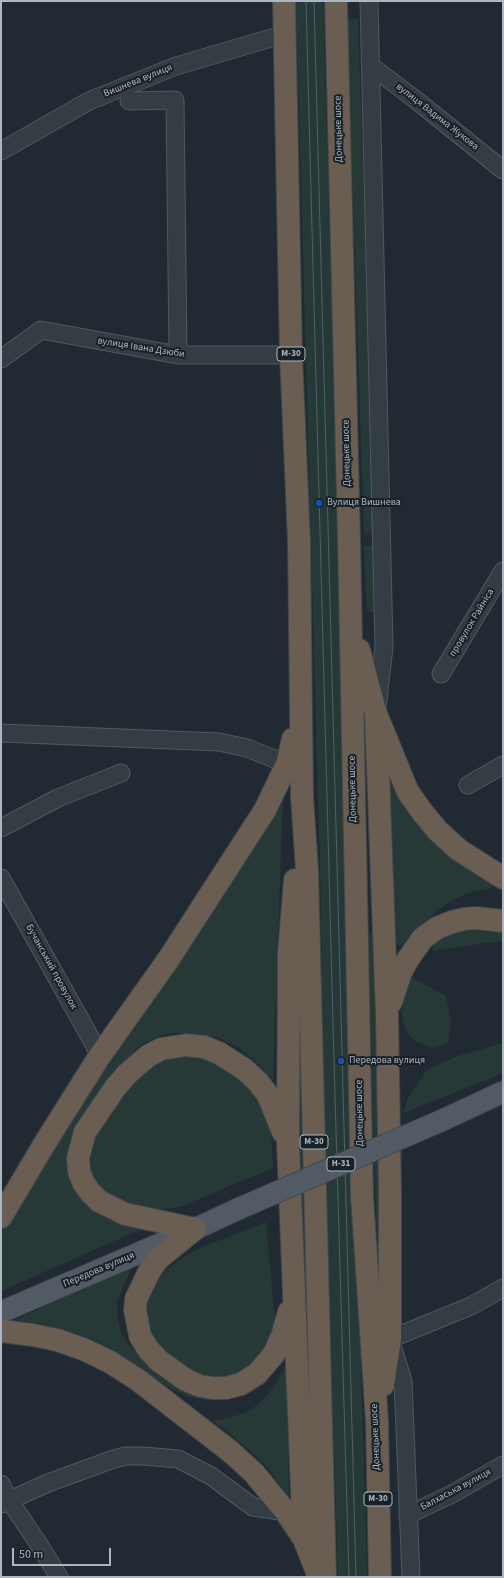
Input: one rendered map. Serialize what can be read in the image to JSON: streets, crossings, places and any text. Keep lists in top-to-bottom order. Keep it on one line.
{"streets":{"highway":["Донецьке шосе","М-30"],"main road":["Н-31","Передова вулиця"],"street":["Вишнева вулиця","вулиця Вадима Жукова","вулиця Івана Дзюби","провулок Райніса","Бучанський провулок","Балхаська вулиця"]},"crossings":[["Вишнева вулиця","М-30"],["вулиця Івана Дзюби","М-30"]],"places":["Вулиця Вишнева","Передова вулиця"],"scale_bar":"50 m"}
